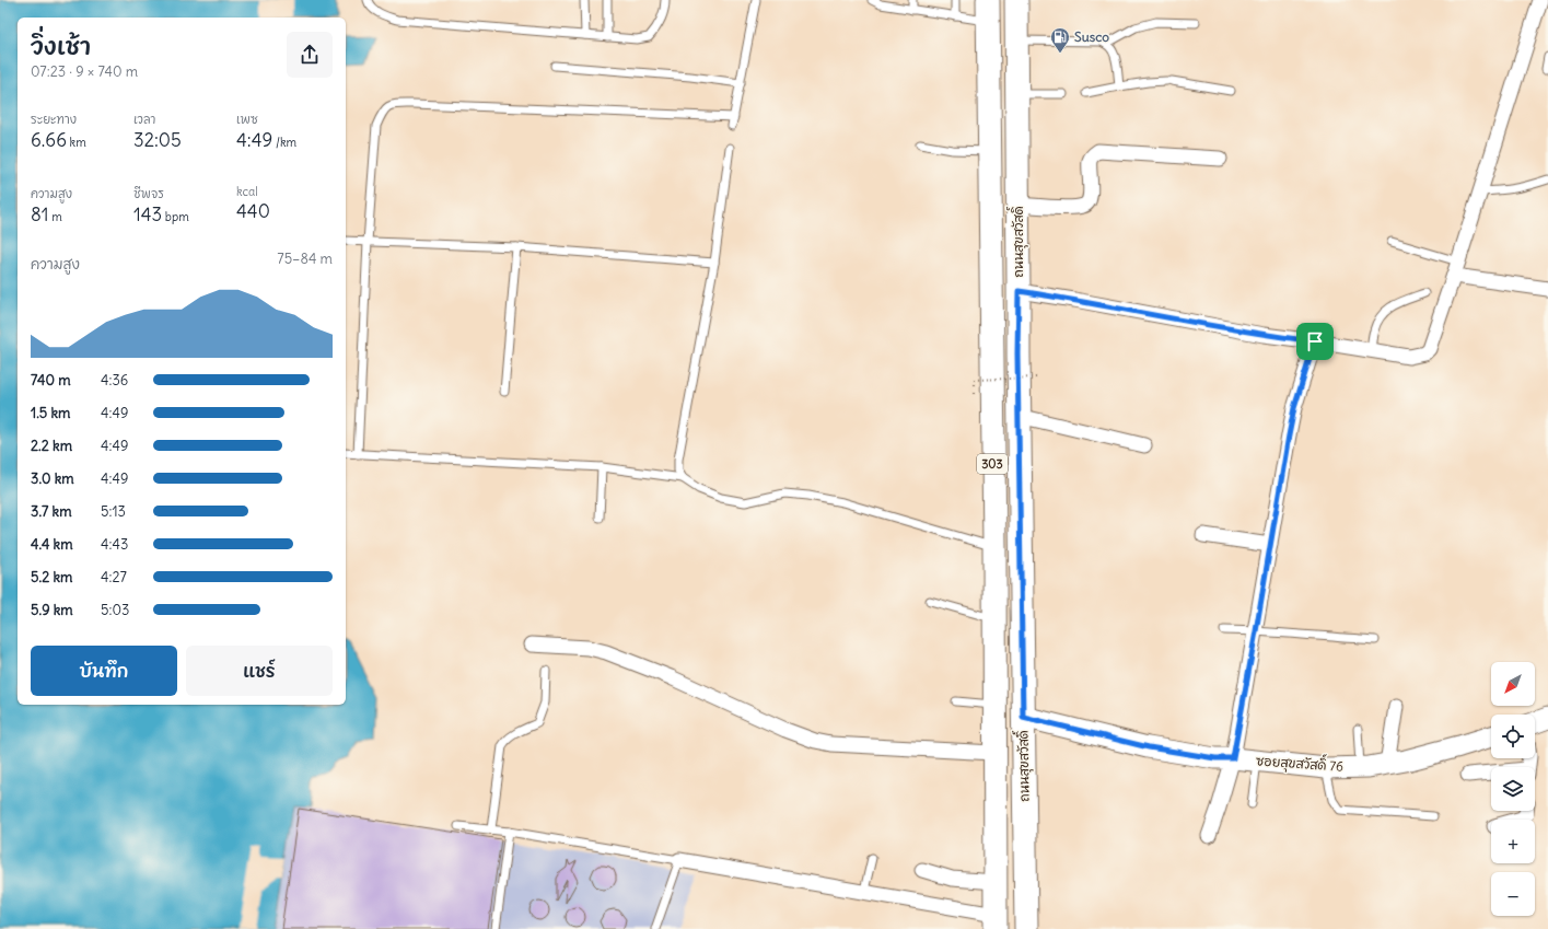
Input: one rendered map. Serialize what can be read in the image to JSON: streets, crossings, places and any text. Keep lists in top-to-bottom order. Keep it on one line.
{"streets":{"main road":["ถนนสุขสวัสดิ์","303"],"street":["ซอยสุขสวัสดิ์ 76"]},"crossings":[["ถนนสุขสวัสดิ์","ซอยสุขสวัสดิ์ 76"]],"places":{"fuel station":["Susco"]},"north":"bottom left","page":{"heading":["วิ่งเช้า","07:23 · 9 × 740 m"],"stats":[["ระยะทาง","6.66 km"],["เวลา","32:05"],["เพซ","4:49 /km"],["ความสูง","81 m"],["ชีพจร","143 bpm"],["kcal","440"]],"chart":["ความสูง","75–84 m"],"list":[{"name":"740 m","note":"4:36"},{"name":"1.5 km","note":"4:49"},{"name":"2.2 km","note":"4:49"},{"name":"3.0 km","note":"4:49"},{"name":"3.7 km","note":"5:13"},{"name":"4.4 km","note":"4:43"},{"name":"5.2 km","note":"4:27"},{"name":"5.9 km","note":"5:03"}],"buttons":["บันทึก","แชร์"],"map_buttons":["+","−"]}}
